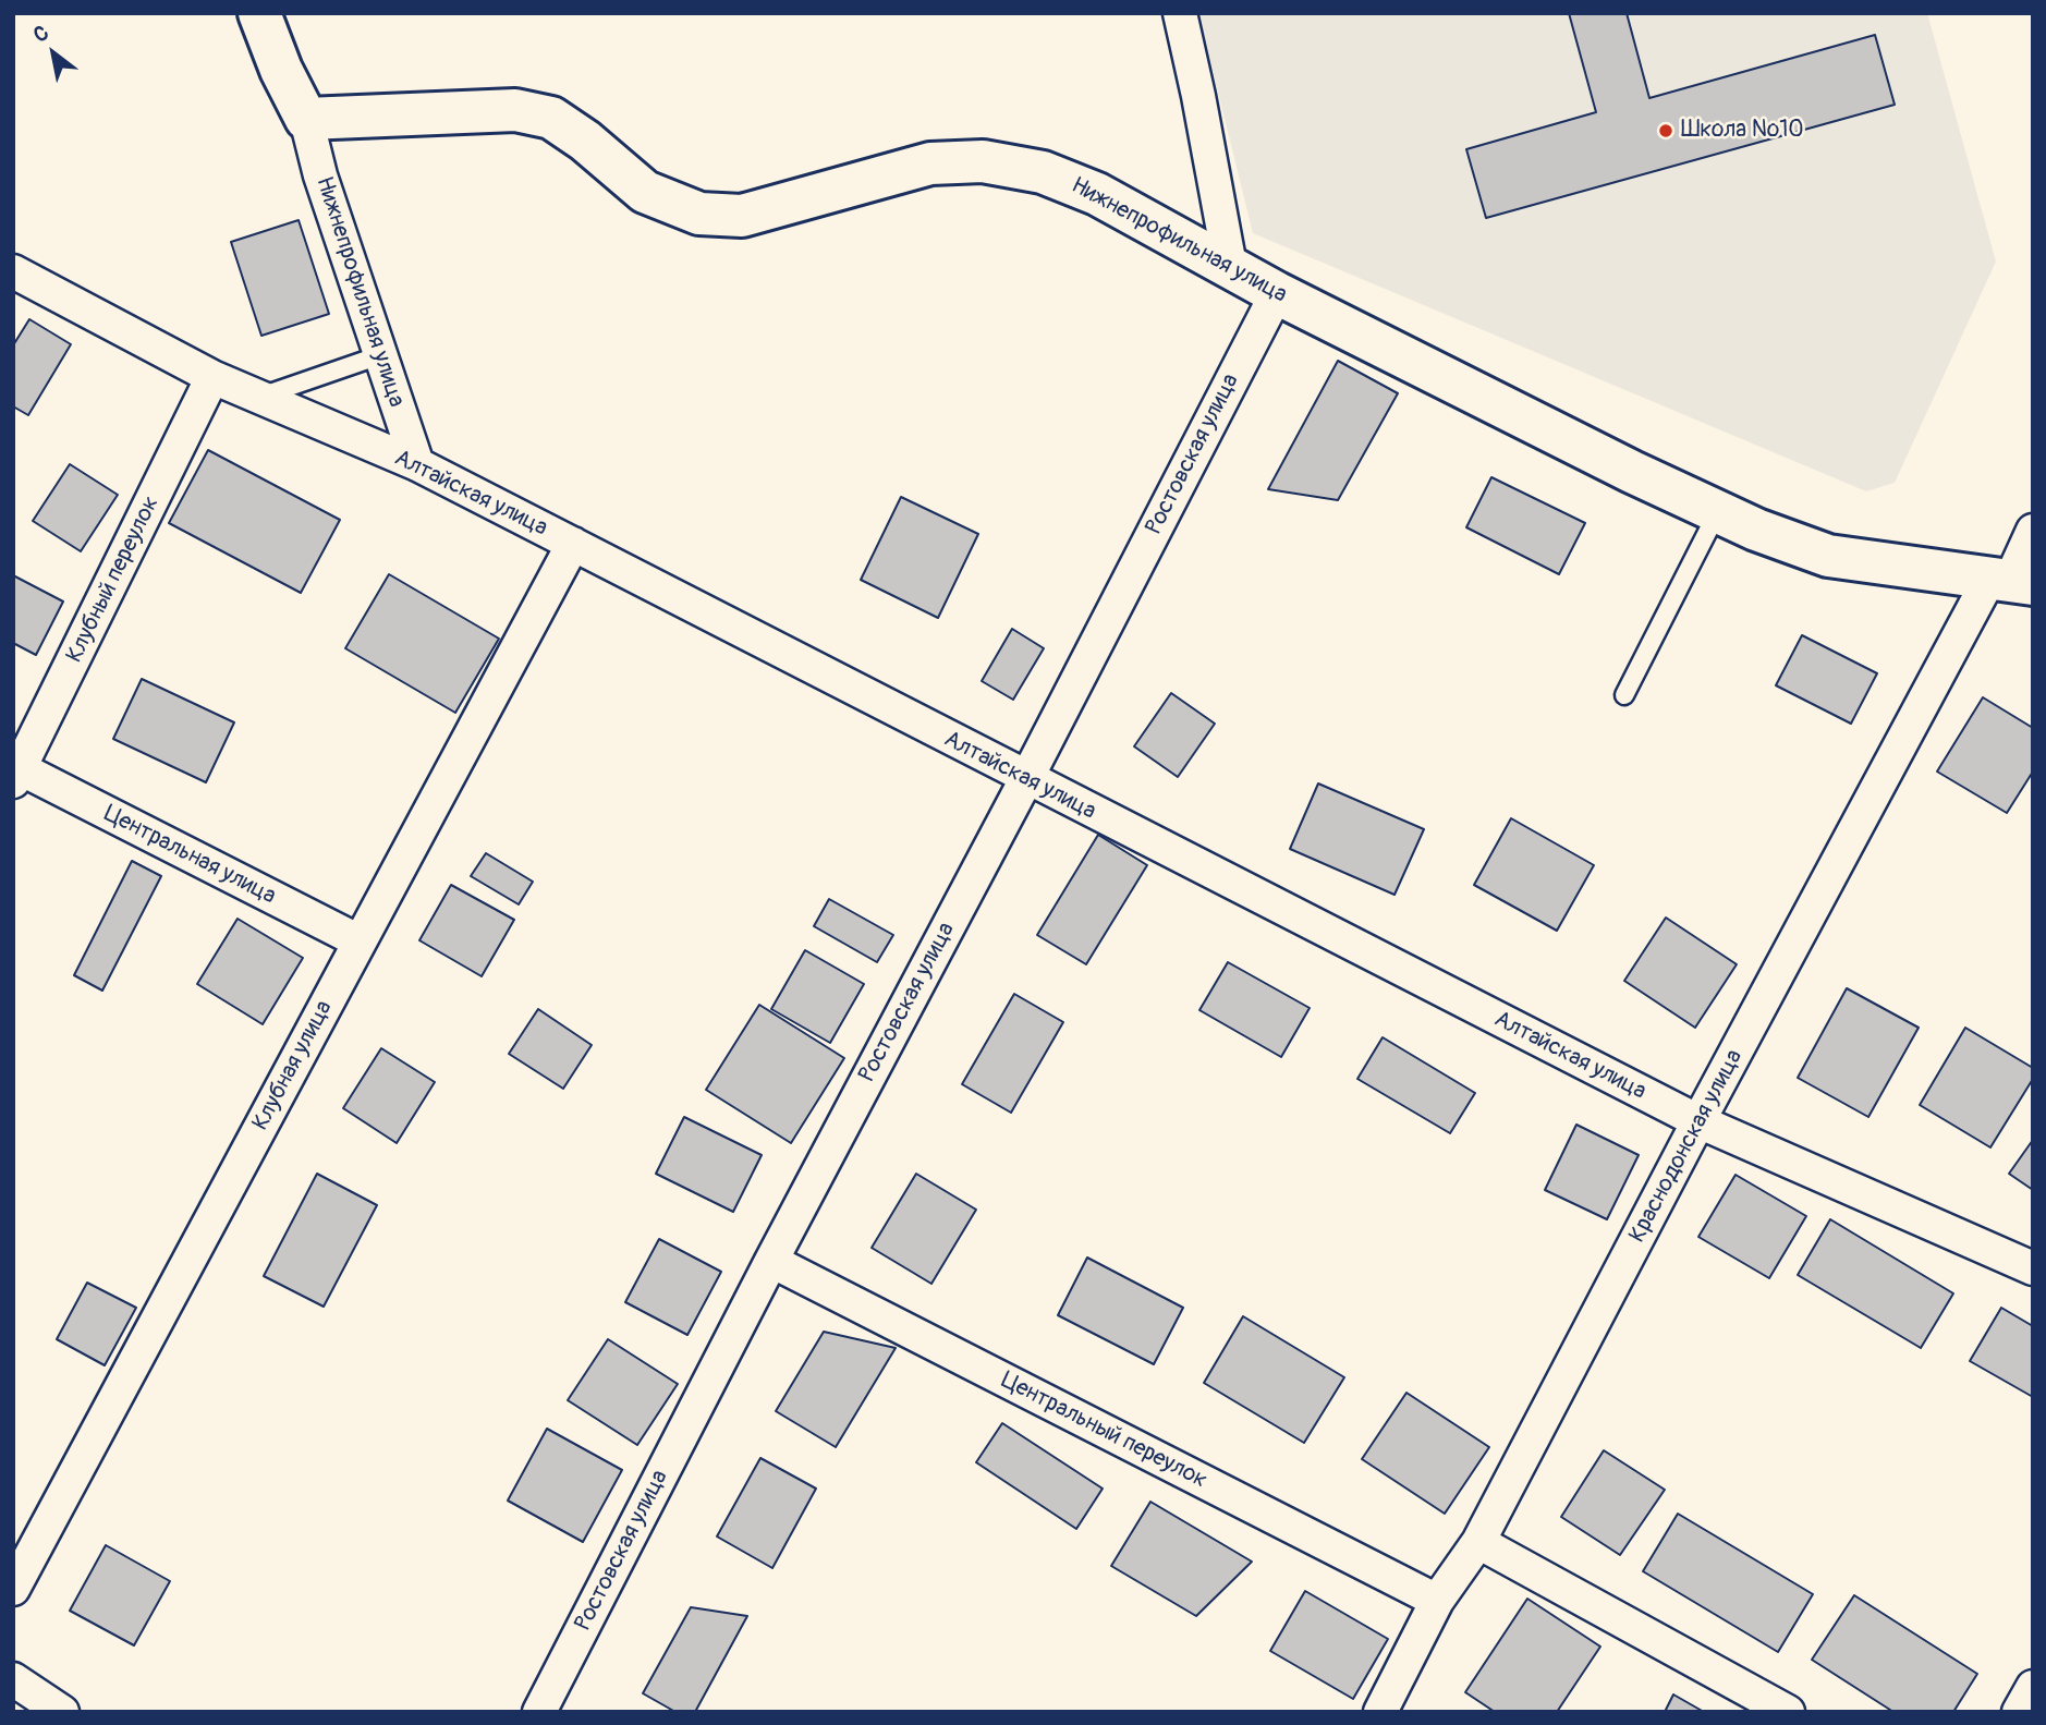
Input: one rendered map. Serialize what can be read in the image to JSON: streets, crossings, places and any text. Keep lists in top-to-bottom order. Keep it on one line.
{"streets":{"street":["Нижнепрофильная улица","Ростовская улица","Алтайская улица","Клубный переулок","Центральная улица","Клубная улица","Краснодонская улица","Центральный переулок"]},"crossings":[["Нижнепрофильная улица","Ростовская улица"],["Нижнепрофильная улица","Алтайская улица"],["Нижнепрофильная улица","Краснодонская улица"],["Ростовская улица","Алтайская улица"],["Ростовская улица","Центральный переулок"],["Алтайская улица","Клубный переулок"],["Алтайская улица","Клубная улица"],["Алтайская улица","Краснодонская улица"],["Клубный переулок","Центральная улица"],["Центральная улица","Клубная улица"],["Краснодонская улица","Центральный переулок"]],"places":["Школа №10"],"north":"top left"}
